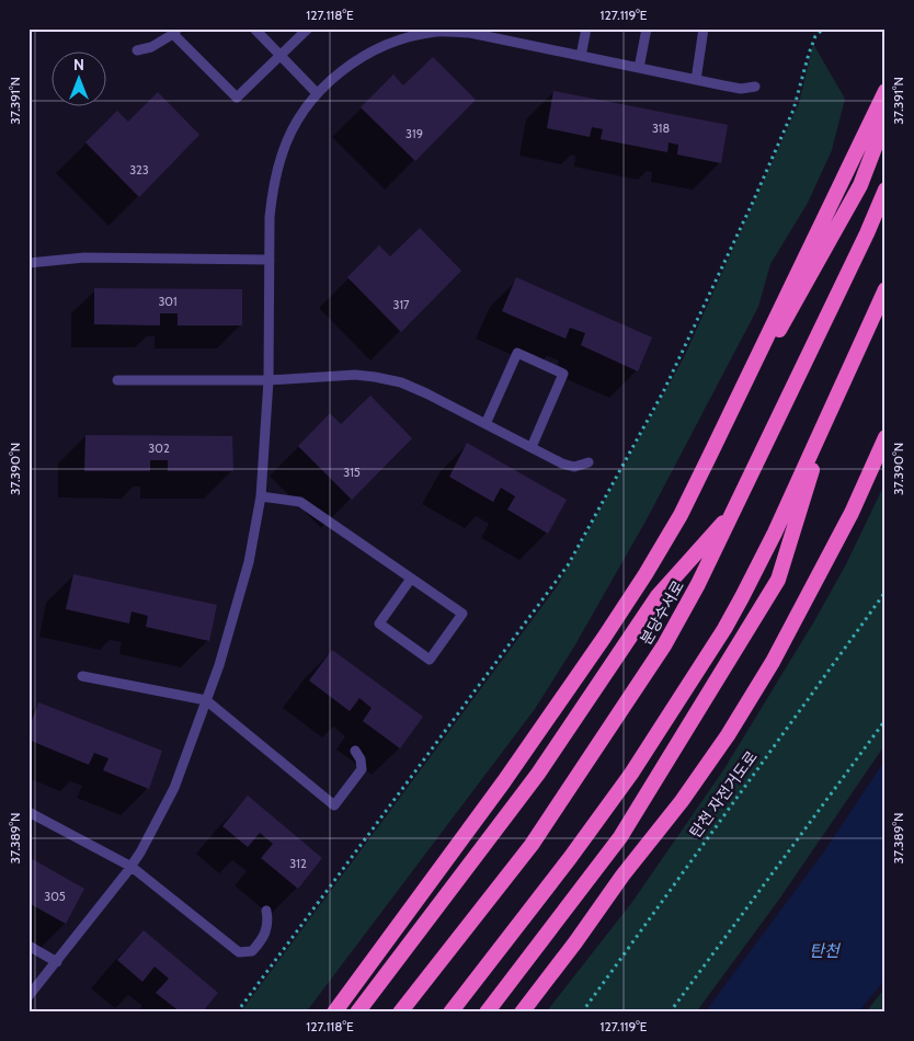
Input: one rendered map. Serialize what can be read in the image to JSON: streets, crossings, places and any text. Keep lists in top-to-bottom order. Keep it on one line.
{"streets":{"highway":["분당수서로"],"path":["탄천 자전거도로"]},"water":["탄천"],"house_numbers":["318","319","323","301","317","302","315","312","305"],"north":"top","coordinates":["127.118°E","127.119°E","37.391°N","37.390°N","37.389°N"]}
